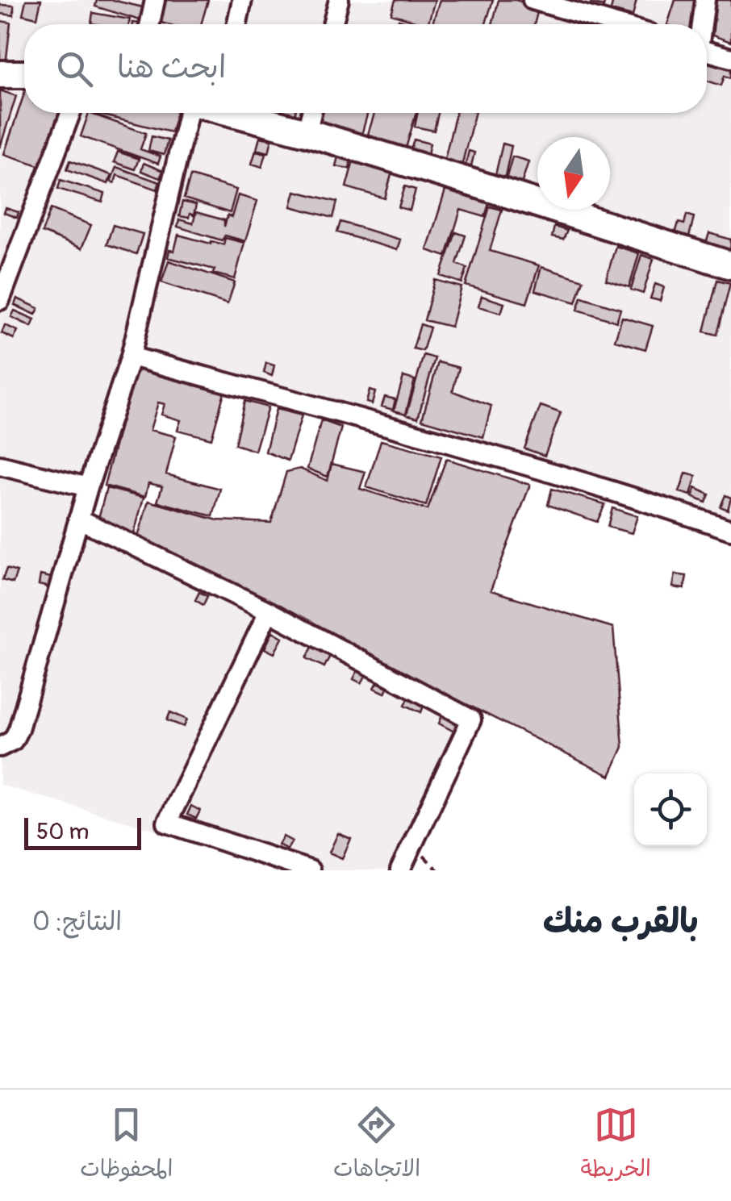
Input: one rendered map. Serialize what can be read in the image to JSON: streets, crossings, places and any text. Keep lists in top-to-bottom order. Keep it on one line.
{"scale_bar":"50 m","north":"bottom","page":{"search":"ابحث هنا","scale":"50 m","heading":["بالقرب منك","النتائج: 0"],"nav":["الخريطة","الاتجاهات","المحفوظات"]}}
